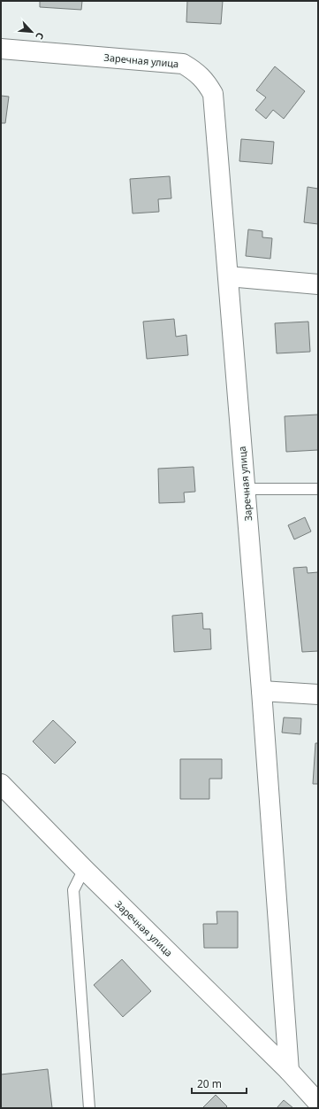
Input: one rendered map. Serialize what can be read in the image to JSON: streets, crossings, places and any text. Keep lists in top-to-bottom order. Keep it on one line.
{"streets":{"street":["Заречная улица"]},"scale_bar":"20 m","north":"bottom right"}
